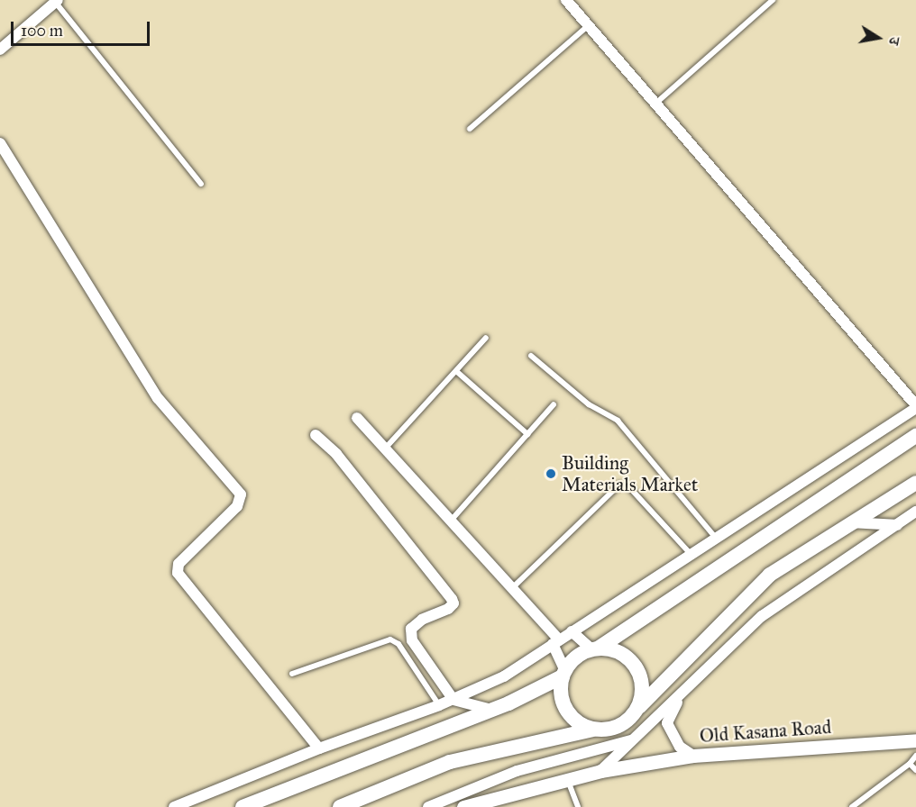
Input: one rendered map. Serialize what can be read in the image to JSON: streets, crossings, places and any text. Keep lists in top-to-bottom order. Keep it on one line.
{"streets":{"street":["Old Kasana Road"]},"places":["Building Materials Market"],"scale_bar":"100 m","north":"right"}
